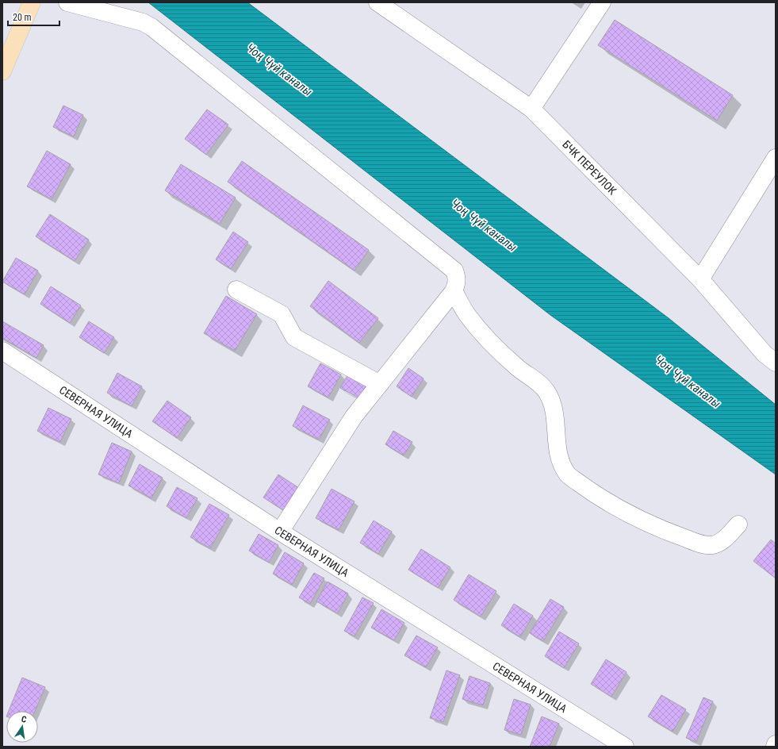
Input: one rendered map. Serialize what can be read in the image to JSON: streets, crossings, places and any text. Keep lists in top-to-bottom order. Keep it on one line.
{"streets":{"street":["БЧК ПЕРЕУЛОК","СЕВЕРНАЯ УЛИЦА"]},"water":["Чоң Чүй каналы"],"scale_bar":"20 m","north":"top"}
